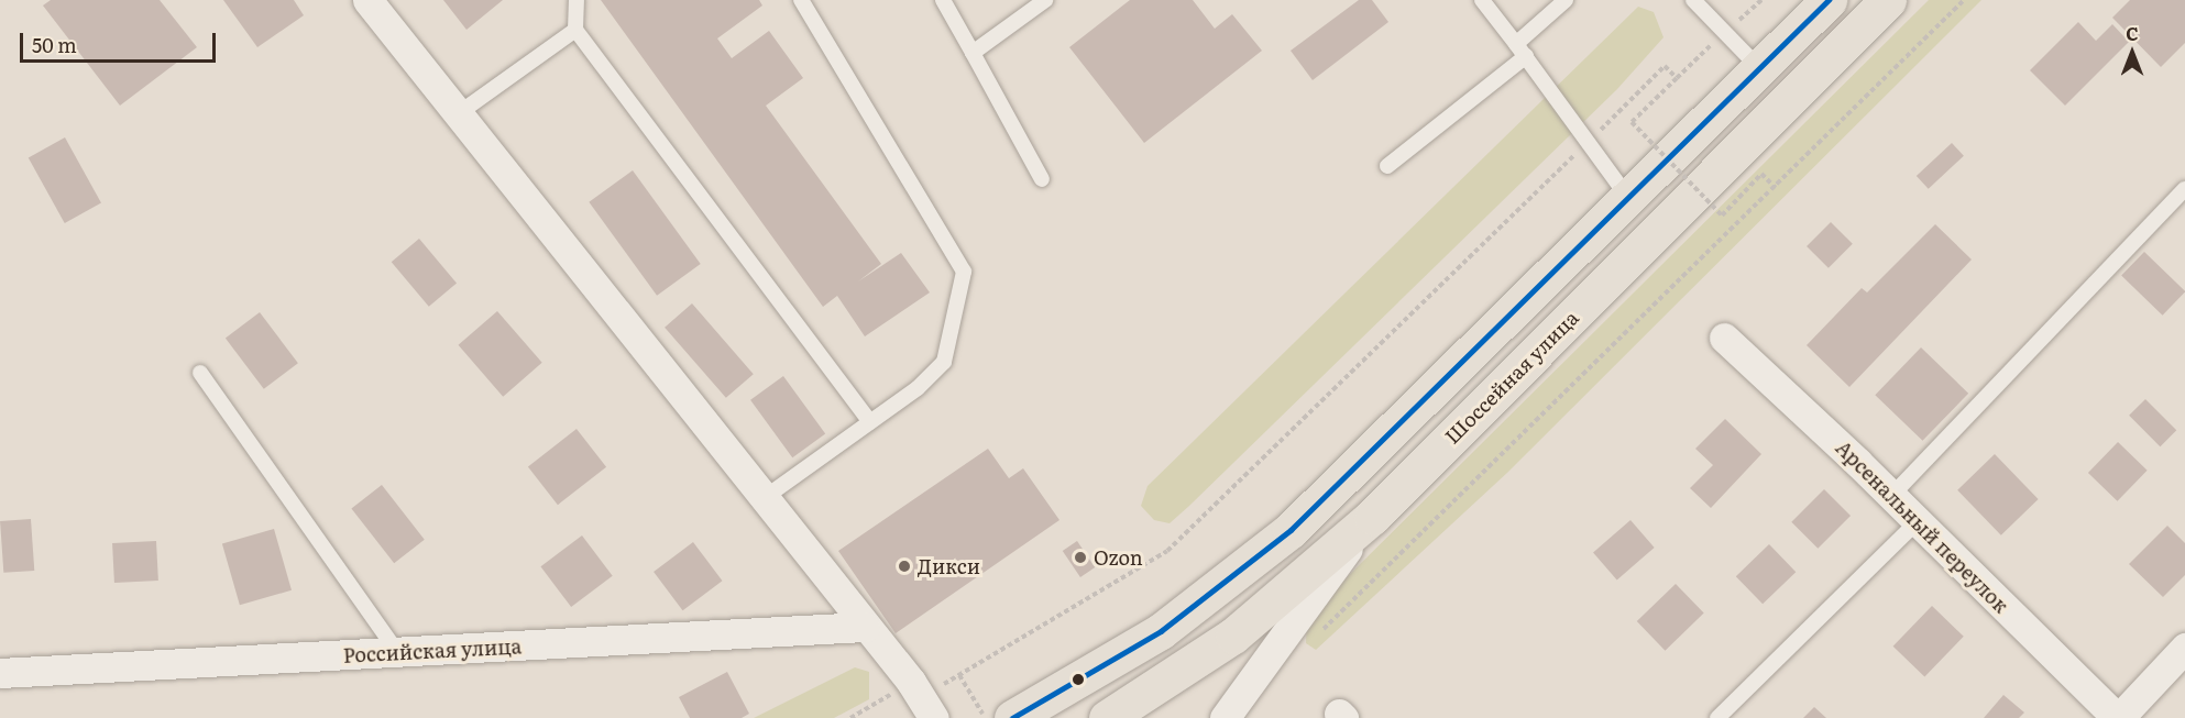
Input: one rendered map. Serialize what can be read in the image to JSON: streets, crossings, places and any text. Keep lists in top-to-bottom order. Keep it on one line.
{"streets":{"main road":["Шоссейная улица"],"street":["Арсенальный переулок","Российская улица"]},"places":["Ozon","Дикси"],"scale_bar":"50 m","north":"top"}
